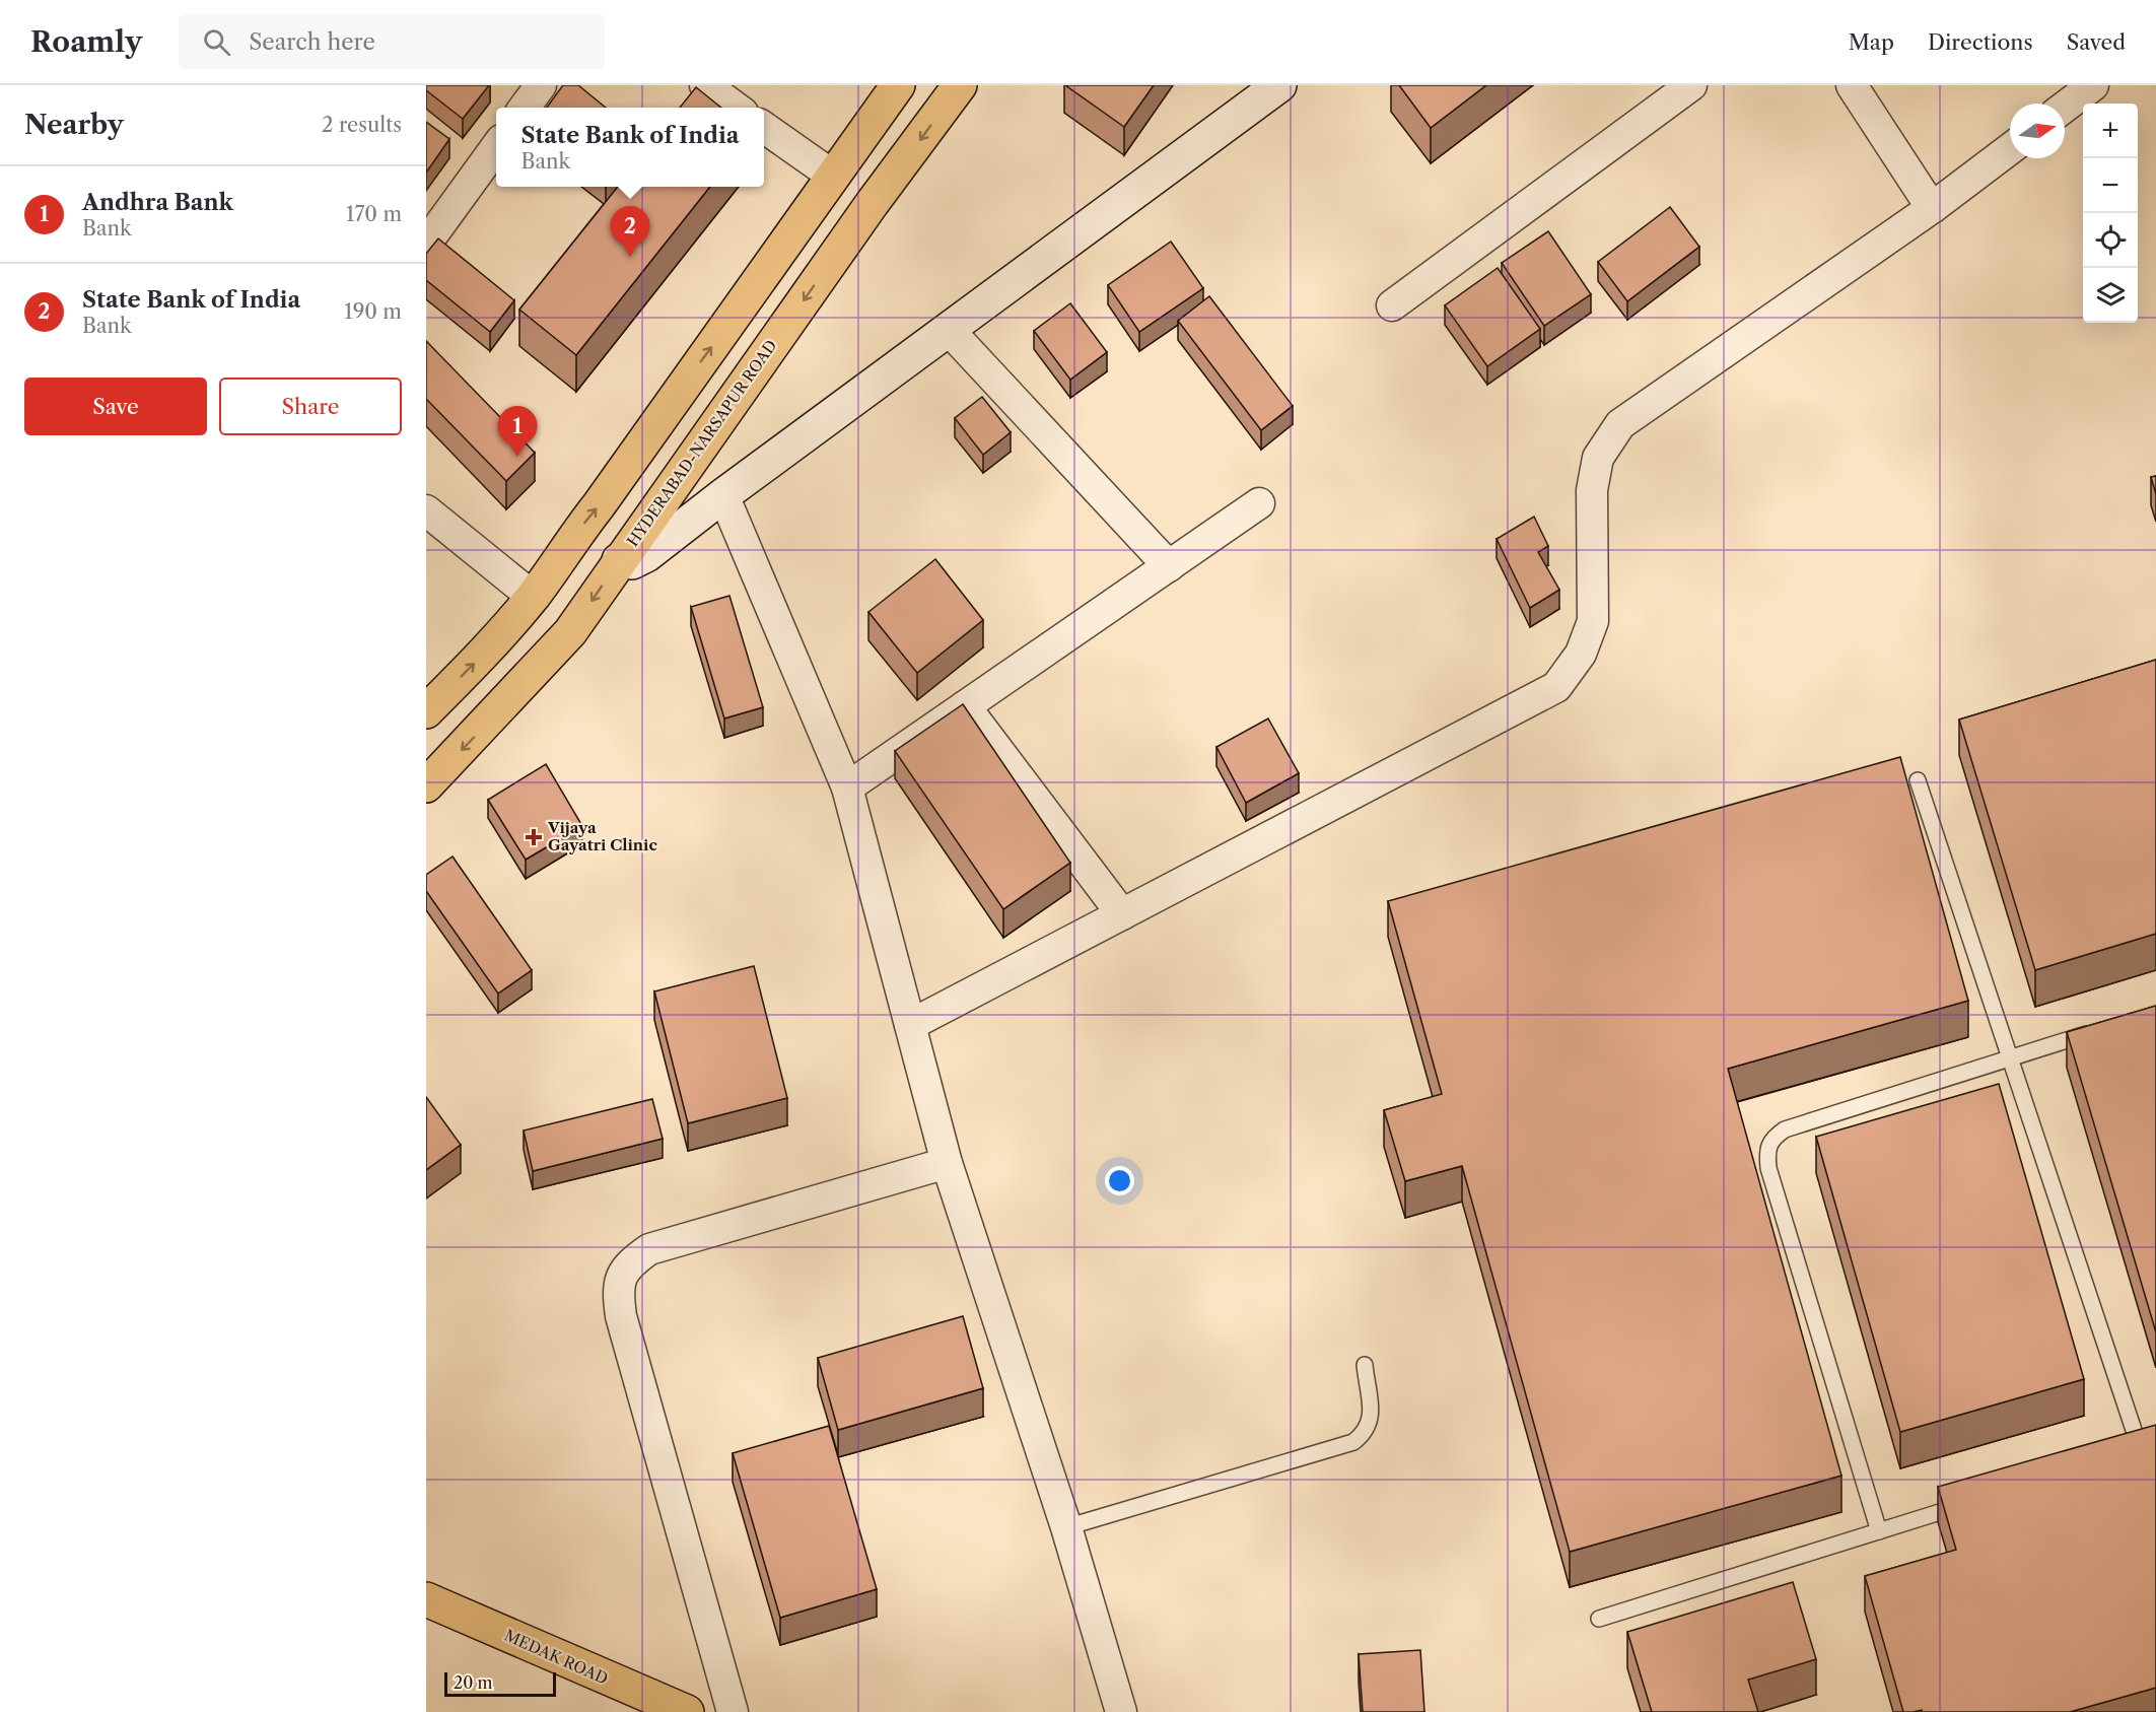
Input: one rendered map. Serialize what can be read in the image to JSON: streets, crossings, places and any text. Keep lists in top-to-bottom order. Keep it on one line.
{"streets":{"main road":["HYDERABAD-NARSAPUR ROAD","MEDAK ROAD"]},"places":{"health":["Vijaya Gayatri Clinic"]},"scale_bar":"20 m","north":"right","page":{"header":"Roamly","search":"Search here","nav":["Map","Directions","Saved"],"heading":["Nearby","2 results"],"map_buttons":["+","−"],"popup":["State Bank of India","Bank"],"list":[{"mark":"1","name":"Andhra Bank","note":"Bank","value":"170 m"},{"mark":"2","name":"State Bank of India","note":"Bank","value":"190 m"}],"pins":["2","1"],"buttons":["Save","Share"],"scale":"20 m"}}
